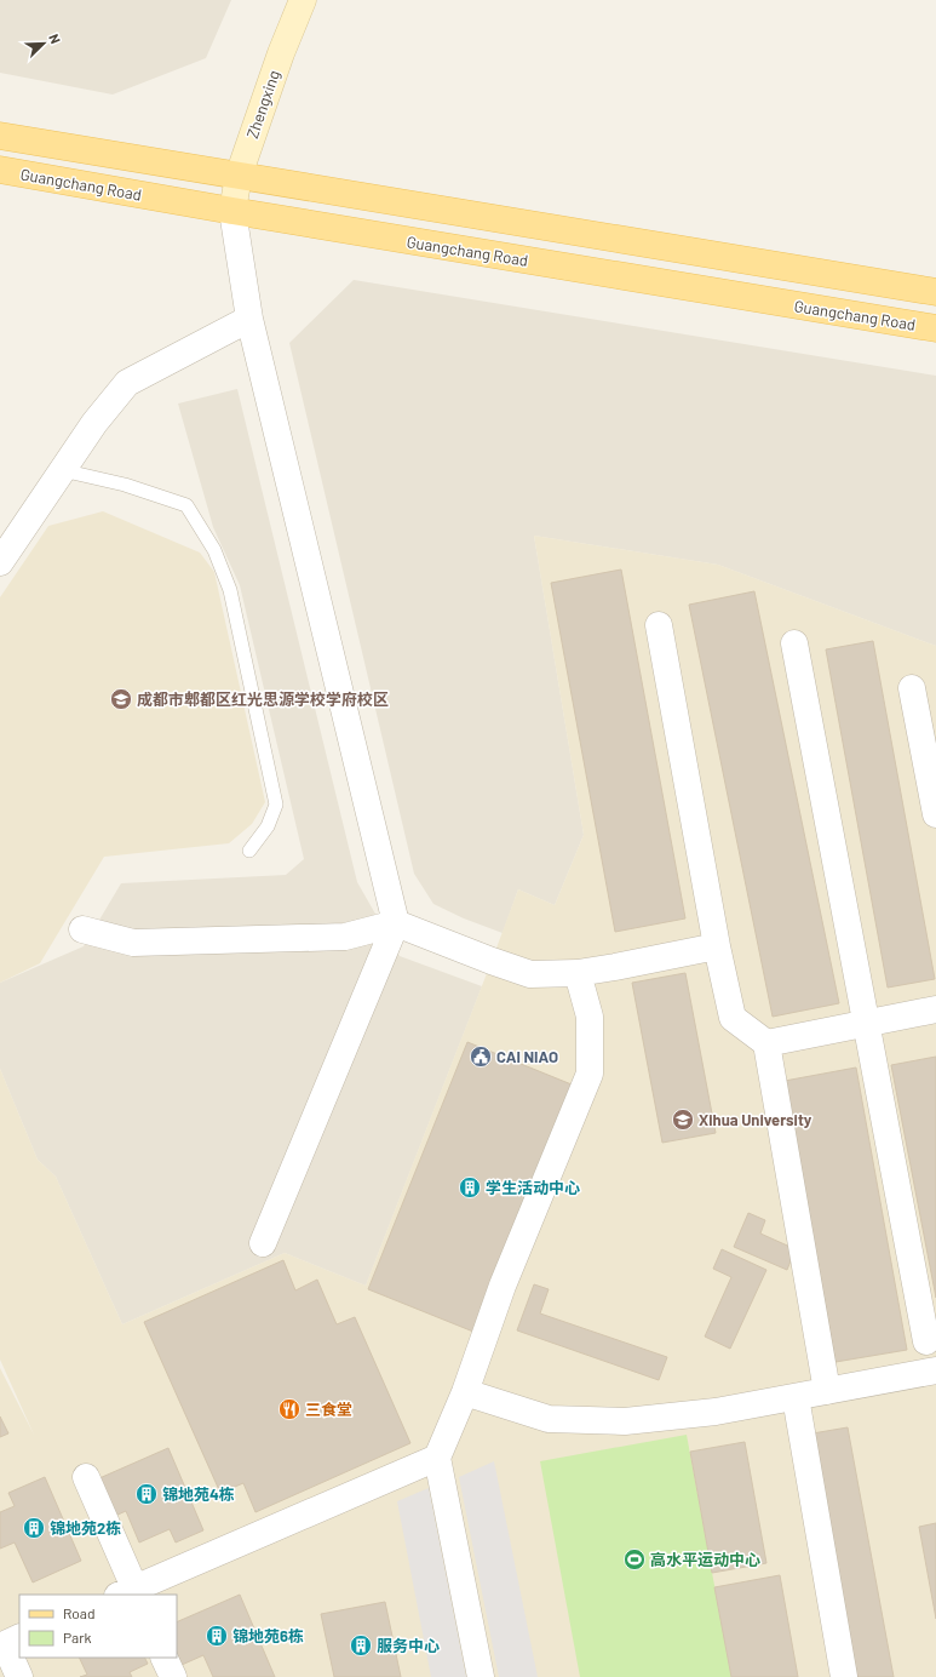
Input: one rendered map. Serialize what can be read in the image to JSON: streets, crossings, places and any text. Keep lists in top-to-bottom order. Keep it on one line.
{"streets":{"main road":["Guangchang Road"],"street":["Zhengxing"]},"crossings":[["Zhengxing","Guangchang Road"]],"places":{"school or university":["成都市郫都区红光思源学校学府校区","Xihua University"],"public building":["CAI NIAO"],"building":["学生活动中心","锦地苑4栋","锦地苑2栋","锦地苑6栋","服务中心"],"restaurant":["三食堂"],"sports":["高水平运动中心"]},"legend":["Road","Park"],"north":"top right"}
